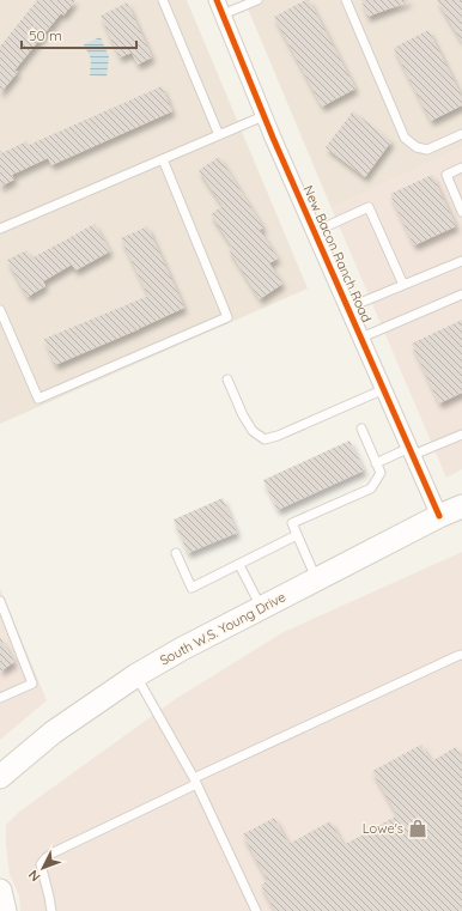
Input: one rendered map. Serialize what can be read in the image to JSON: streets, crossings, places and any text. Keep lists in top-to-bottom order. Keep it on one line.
{"streets":{"main road":["South W.S. Young Drive"],"street":["New Bacon Ranch Road"]},"crossings":[["New Bacon Ranch Road","South W.S. Young Drive"]],"places":{"shop":["Lowe's"]},"scale_bar":"50 m","north":"bottom left"}
